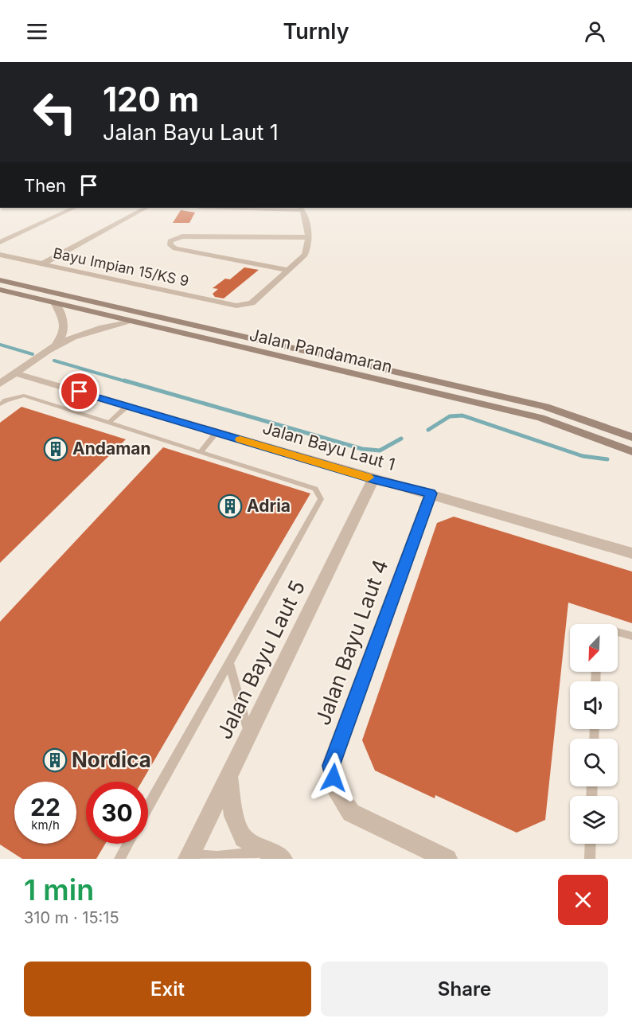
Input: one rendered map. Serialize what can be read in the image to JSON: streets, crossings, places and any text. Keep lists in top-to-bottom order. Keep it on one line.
{"streets":{"main road":["Jalan Pandamaran"],"street":["Bayu Impian 15/KS 9","Jalan Bayu Laut 1","Jalan Bayu Laut 4","Jalan Bayu Laut 5"]},"crossings":[["Jalan Bayu Laut 1","Jalan Bayu Laut 4"],["Jalan Bayu Laut 1","Jalan Bayu Laut 5"]],"places":{"building":["Andaman","Adria","Nordica"]},"north":"bottom left","page":{"header":"Turnly","turn":["120 m","Jalan Bayu Laut 1"],"then":"Then","speed":"22 km/h","limit":"30","heading":["1 min","310 m · 15:15"],"buttons":["Exit","Share"]}}
